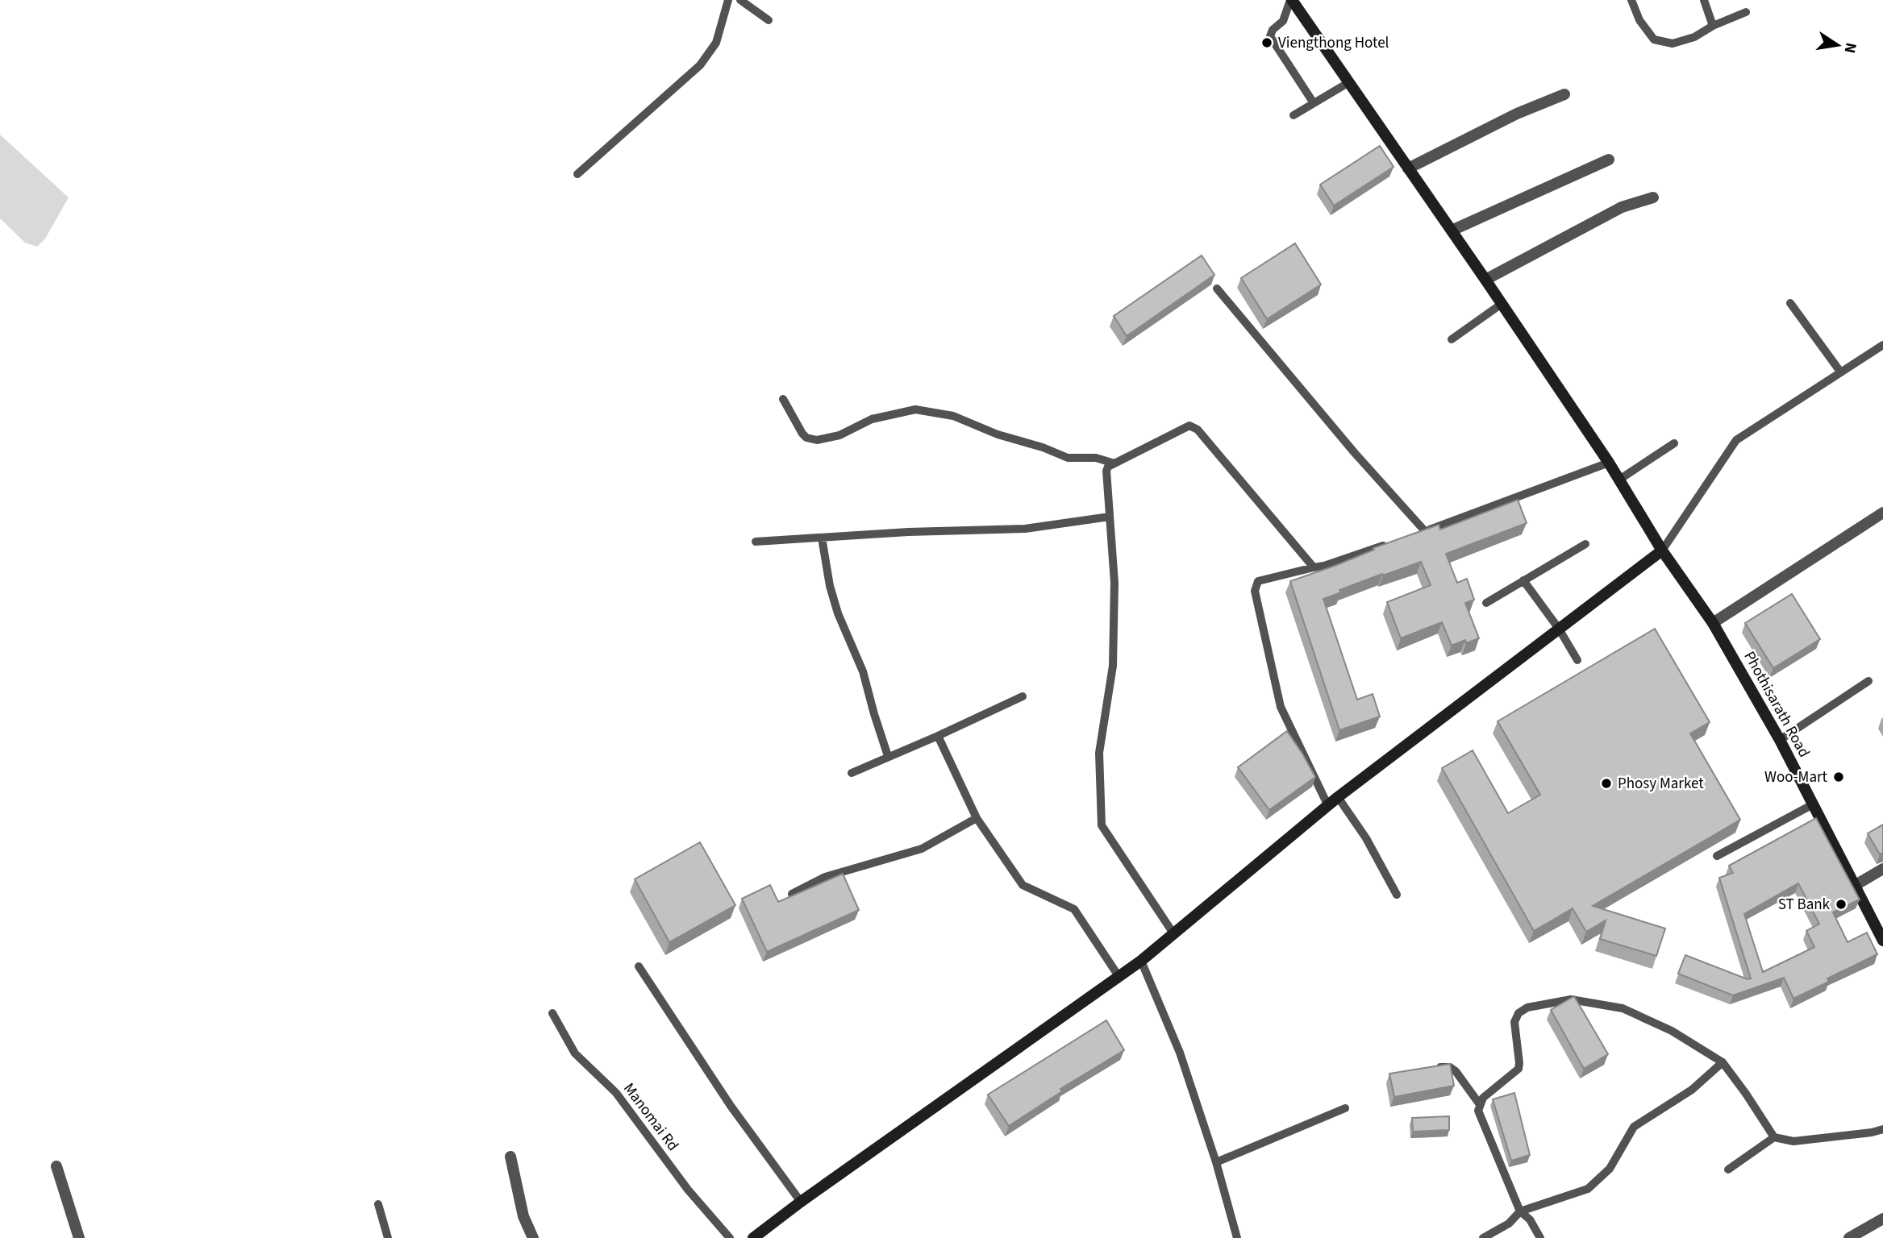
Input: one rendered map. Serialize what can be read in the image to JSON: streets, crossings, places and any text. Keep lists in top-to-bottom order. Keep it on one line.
{"streets":{"street":["Phothisarath Road"],"lane":["Manomai Rd"]},"places":["Viengthong Hotel","Woo-Mart","Phosy Market","ST Bank"],"north":"right"}
